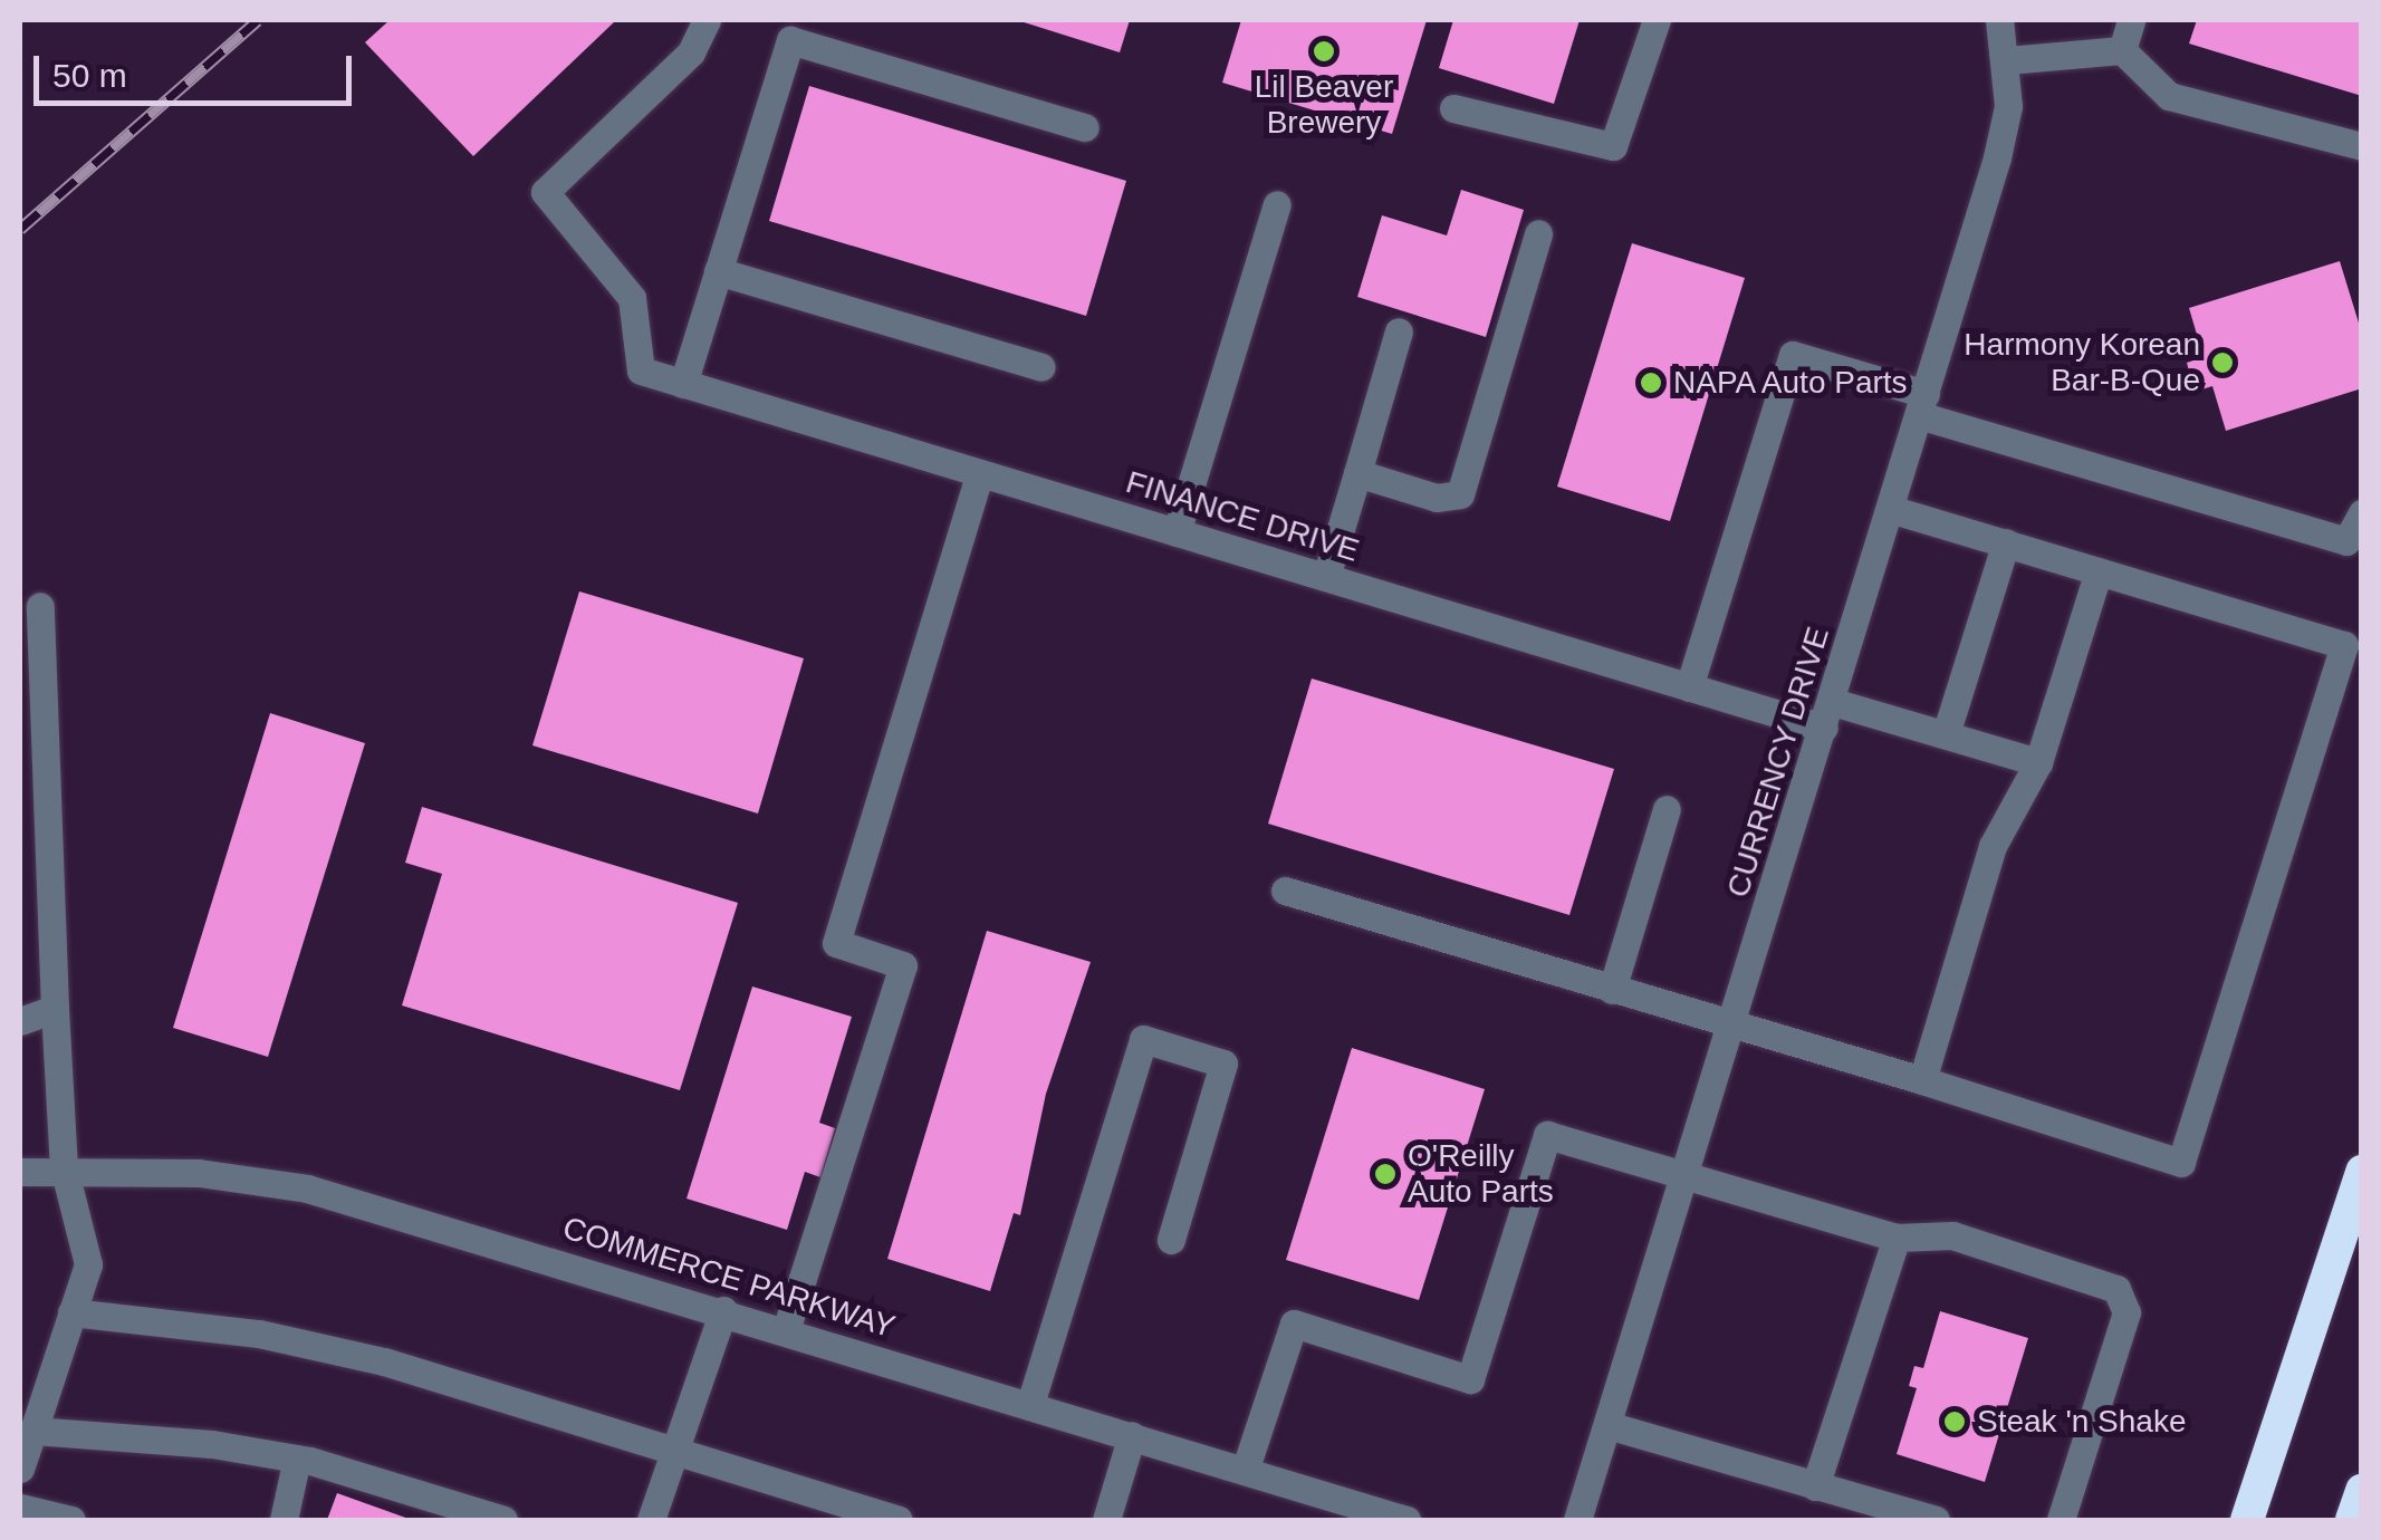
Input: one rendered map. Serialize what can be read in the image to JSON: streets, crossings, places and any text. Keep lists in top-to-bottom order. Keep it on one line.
{"streets":{"street":["FINANCE DRIVE","CURRENCY DRIVE","COMMERCE PARKWAY"]},"crossings":[["FINANCE DRIVE","CURRENCY DRIVE"]],"places":["Lil Beaver Brewery","Harmony Korean Bar-B-Que","NAPA Auto Parts","O'Reilly Auto Parts","Steak 'n Shake"],"scale_bar":"50 m"}
